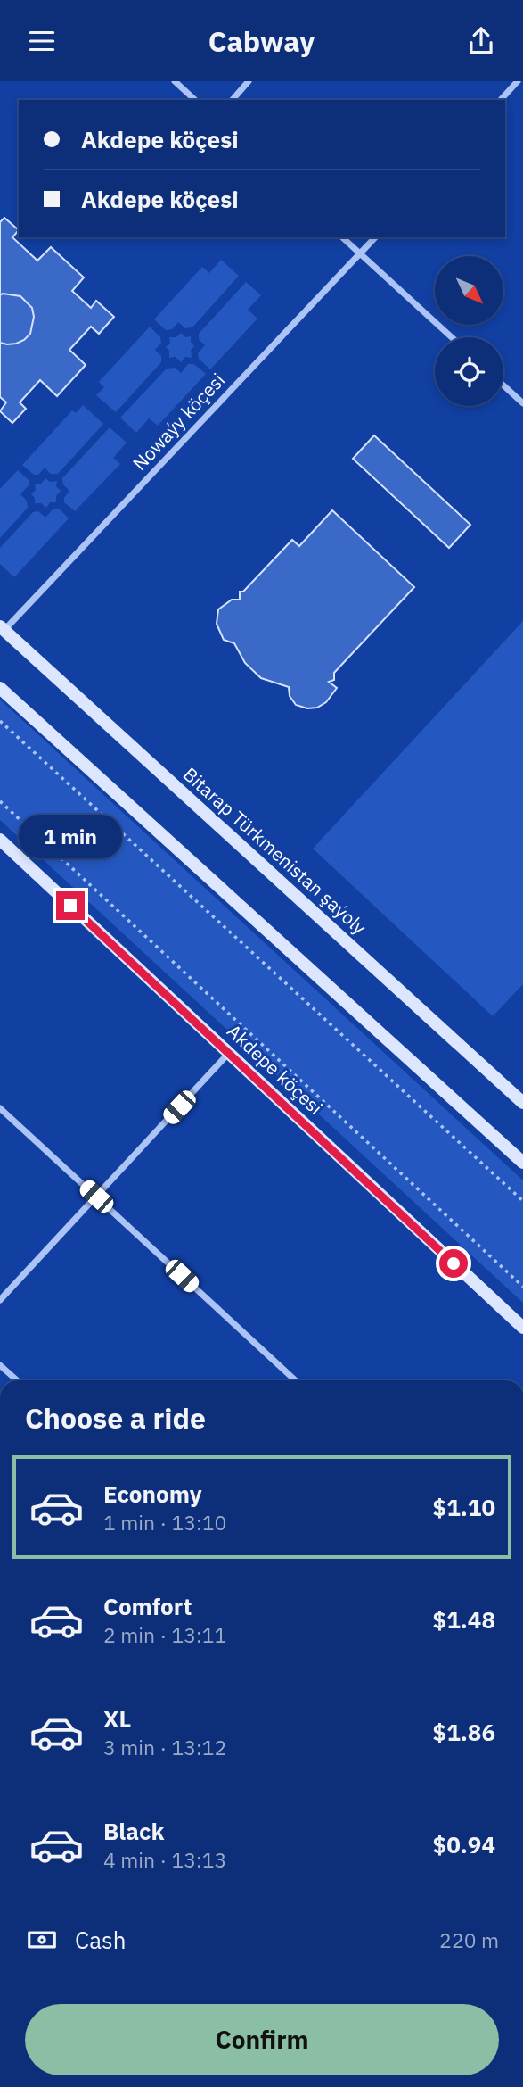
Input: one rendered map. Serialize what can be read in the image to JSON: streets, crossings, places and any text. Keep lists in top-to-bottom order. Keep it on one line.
{"streets":{"main road":["Bitarap Türkmenistan şaýoly","Akdepe köçesi"],"street":["Nowaýy köçesi"]},"crossings":[["Nowaýy köçesi","Bitarap Türkmenistan şaýoly"]],"north":"bottom right","page":{"header":"Cabway","banner":["Akdepe köçesi","Akdepe köçesi"],"bubble":"1 min","heading":"Choose a ride","list":[{"name":"Economy","note":"1 min · 13:10","value":"$1.10"},{"name":"Comfort","note":"2 min · 13:11","value":"$1.48"},{"name":"XL","note":"3 min · 13:12","value":"$1.86"},{"name":"Black","note":"4 min · 13:13","value":"$0.94"}],"pay":["Cash","220 m"],"buttons":"Confirm"}}
